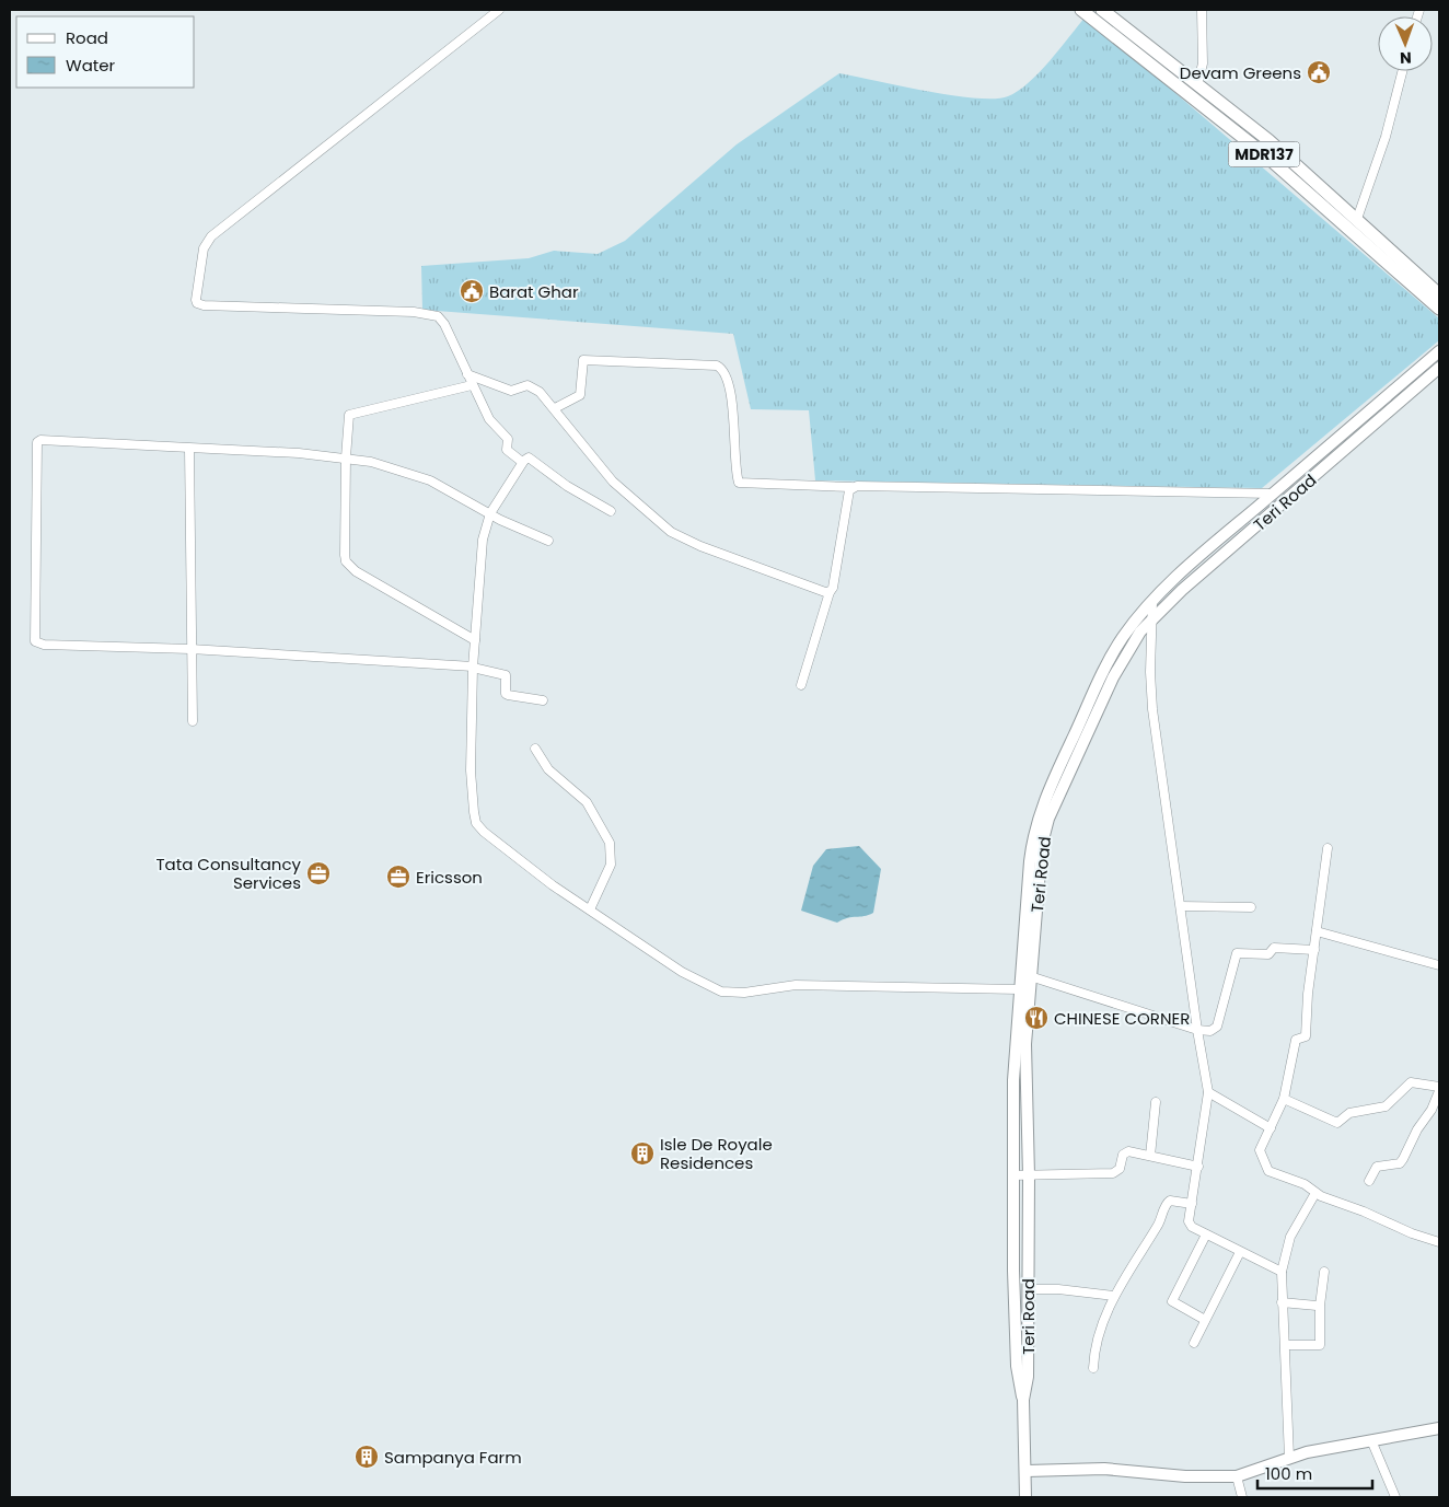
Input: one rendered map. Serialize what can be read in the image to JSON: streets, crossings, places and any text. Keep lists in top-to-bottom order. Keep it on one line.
{"streets":{"main road":["MDR137"],"street":["Teri Road"]},"places":{"public building":["Devam Greens","Barat Ghar"],"office":["Tata Consultancy Services","Ericsson"],"restaurant":["CHINESE CORNER"],"building":["Isle De Royale Residences","Sampanya Farm"]},"legend":["Road","Water"],"scale_bar":"100 m","north":"bottom"}
